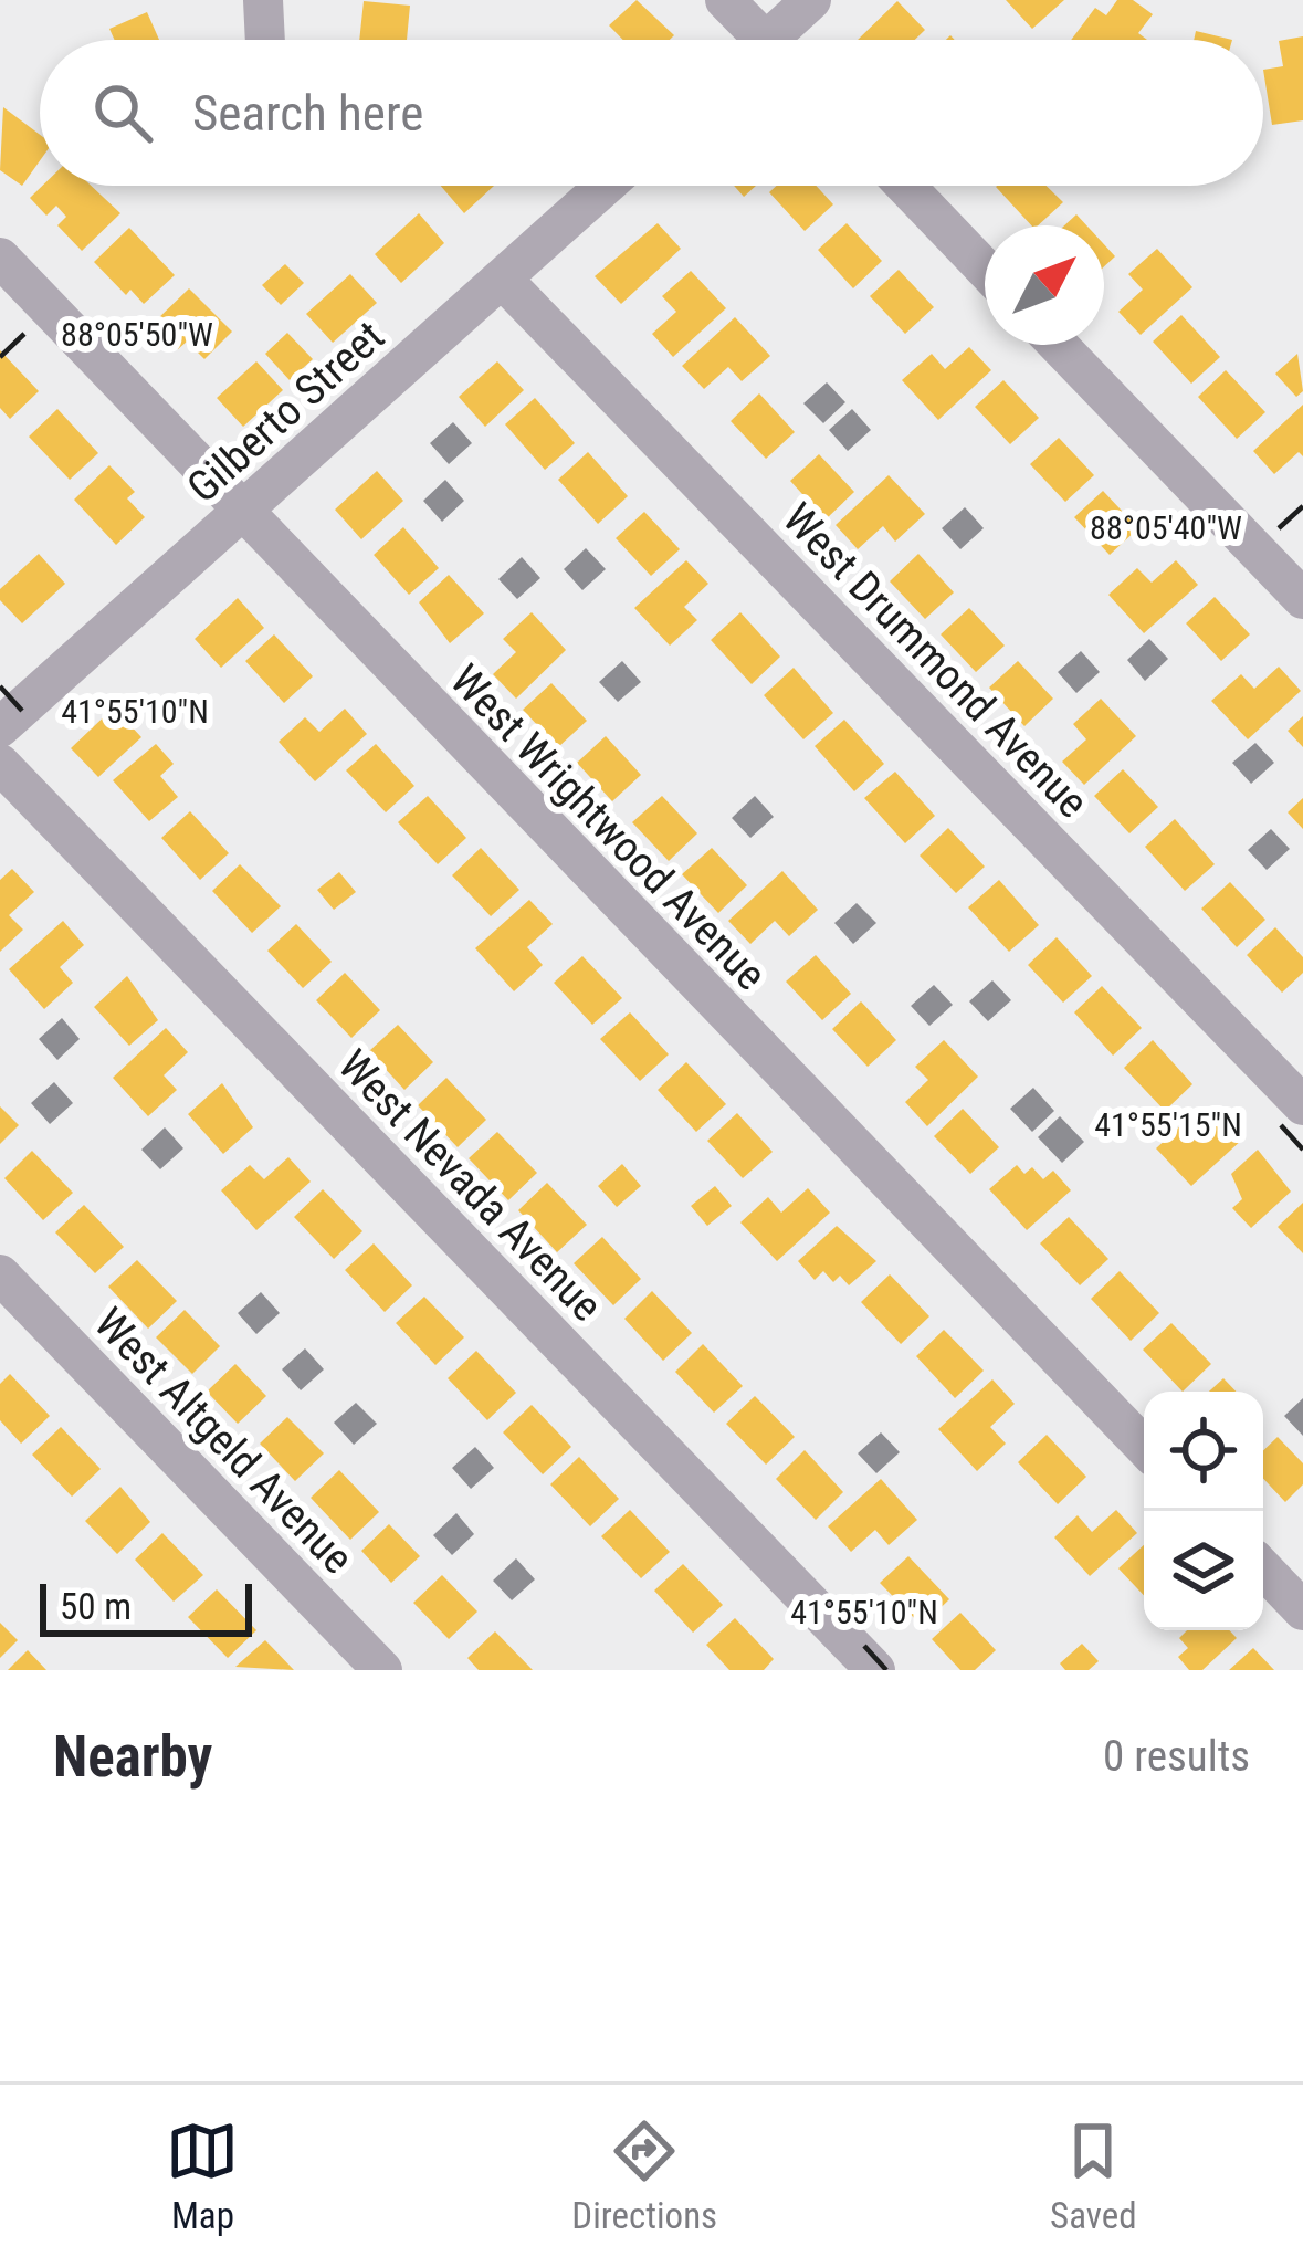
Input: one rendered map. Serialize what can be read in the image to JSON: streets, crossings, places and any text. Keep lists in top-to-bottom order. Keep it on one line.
{"streets":{"street":["Gilberto Street","West Drummond Avenue","West Wrightwood Avenue","West Nevada Avenue","West Altgeld Avenue"]},"crossings":[["Gilberto Street","West Drummond Avenue"],["Gilberto Street","West Wrightwood Avenue"]],"scale_bar":"50 m","north":"top right","page":{"search":"Search here","scale":"50 m","heading":["Nearby","0 results"],"nav":["Map","Directions","Saved"]},"coordinates":["88°05'50\"W","88°05'40\"W","41°55'10\"N","41°55'15\"N"]}
